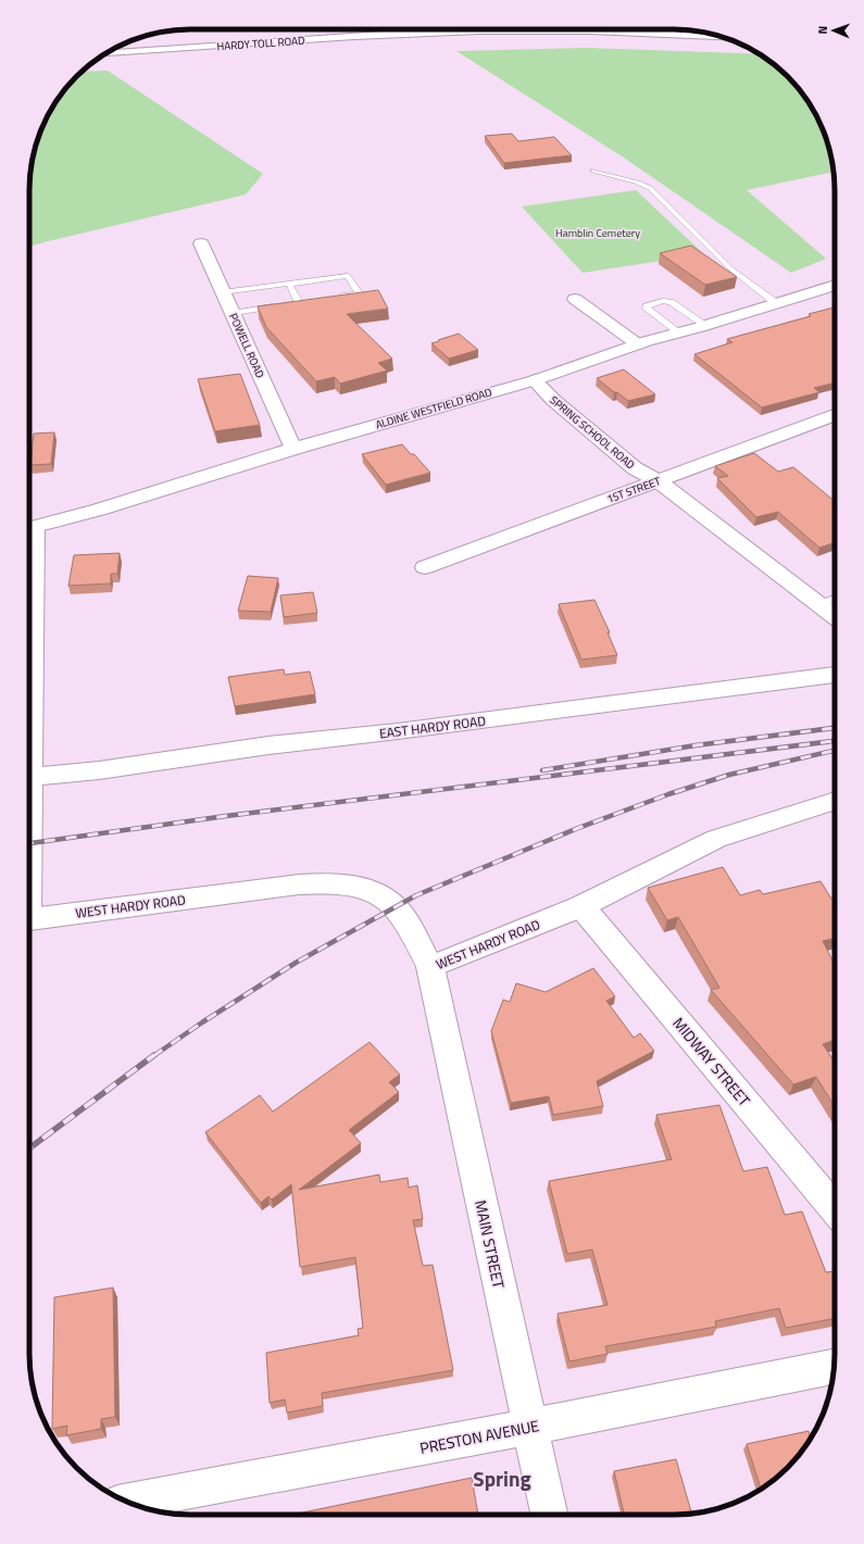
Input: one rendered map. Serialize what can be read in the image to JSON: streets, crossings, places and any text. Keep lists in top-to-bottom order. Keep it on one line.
{"streets":{"main road":["HARDY TOLL ROAD","POWELL ROAD","ALDINE WESTFIELD ROAD","SPRING SCHOOL ROAD","1ST STREET","EAST HARDY ROAD","WEST HARDY ROAD","MIDWAY STREET","MAIN STREET","PRESTON AVENUE"]},"crossings":[["POWELL ROAD","ALDINE WESTFIELD ROAD"],["ALDINE WESTFIELD ROAD","SPRING SCHOOL ROAD"],["SPRING SCHOOL ROAD","1ST STREET"],["WEST HARDY ROAD","MIDWAY STREET"],["WEST HARDY ROAD","MAIN STREET"],["MAIN STREET","PRESTON AVENUE"]],"districts":["Spring"],"parks":["Hamblin Cemetery"],"north":"left"}
